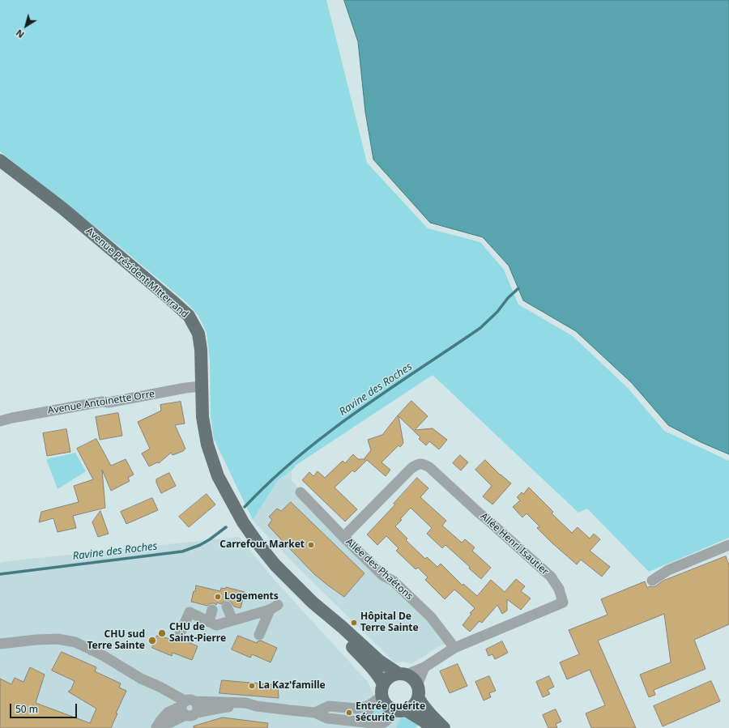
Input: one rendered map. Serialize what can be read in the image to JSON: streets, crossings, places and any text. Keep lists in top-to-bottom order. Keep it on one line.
{"streets":{"main road":["Avenue Président Mitterrand"],"street":["Avenue Antoinette Orre","Allée Henri Isautier","Allée des Phaétons"]},"crossings":[["Avenue Président Mitterrand","Avenue Antoinette Orre"],["Avenue Président Mitterrand","Allée Henri Isautier"],["Allée Henri Isautier","Allée des Phaétons"]],"water":["Ravine des Roches"],"places":["Carrefour Market","Logements","Hôpital De Terre Sainte","CHU de Saint-Pierre","CHU sud Terre Sainte","La Kaz'famille","Entrée guérite sécurité"],"scale_bar":"50 m","north":"bottom left"}
